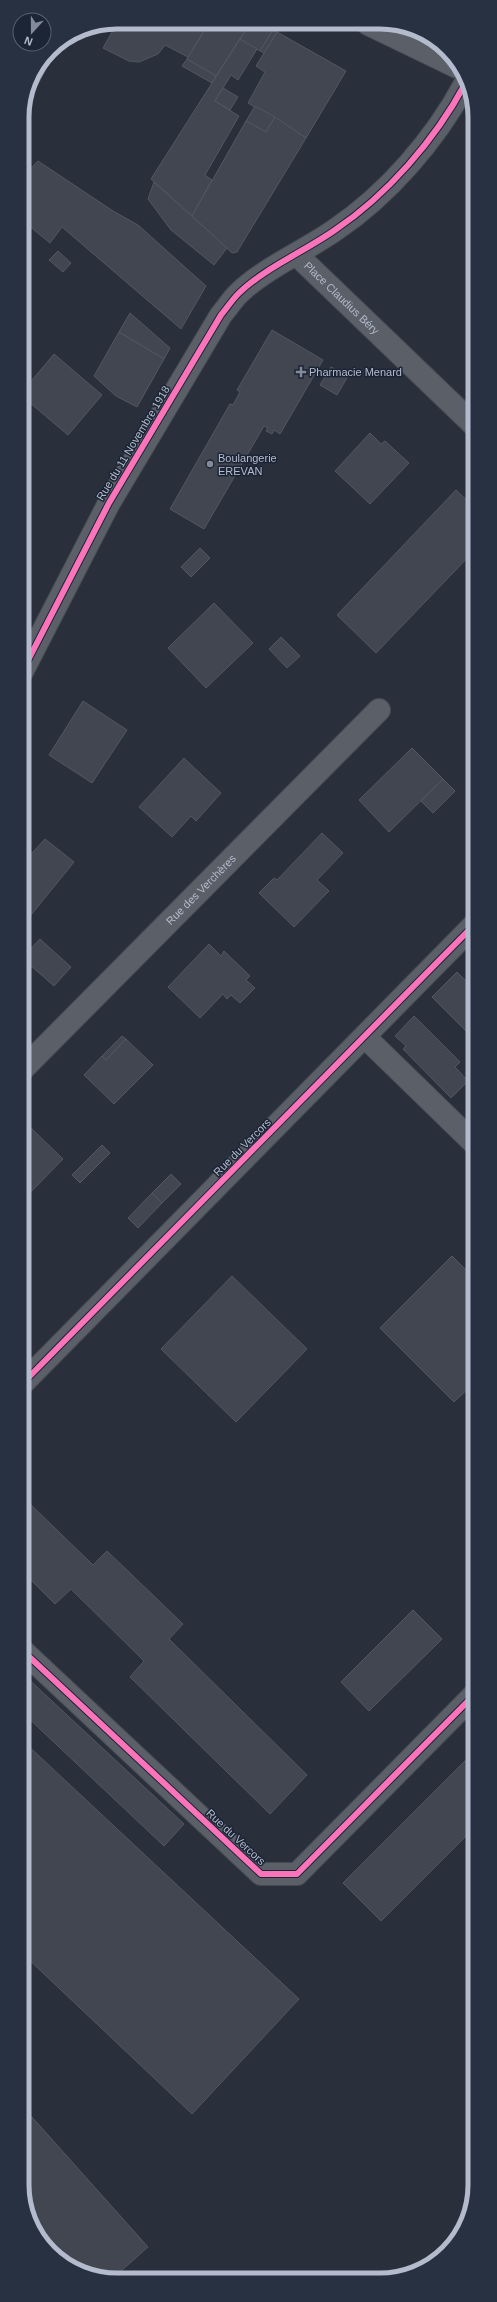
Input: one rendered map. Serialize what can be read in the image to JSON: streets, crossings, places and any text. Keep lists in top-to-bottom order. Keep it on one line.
{"streets":{"street":["Place Claudius Béry","Rue du 11 Novembre 1918","Rue des Verchères","Rue du Vercors"]},"crossings":[["Place Claudius Béry","Rue du 11 Novembre 1918"]],"places":{"health":["Pharmacie Menard"],"other":["Boulangerie EREVAN"]},"north":"bottom"}
